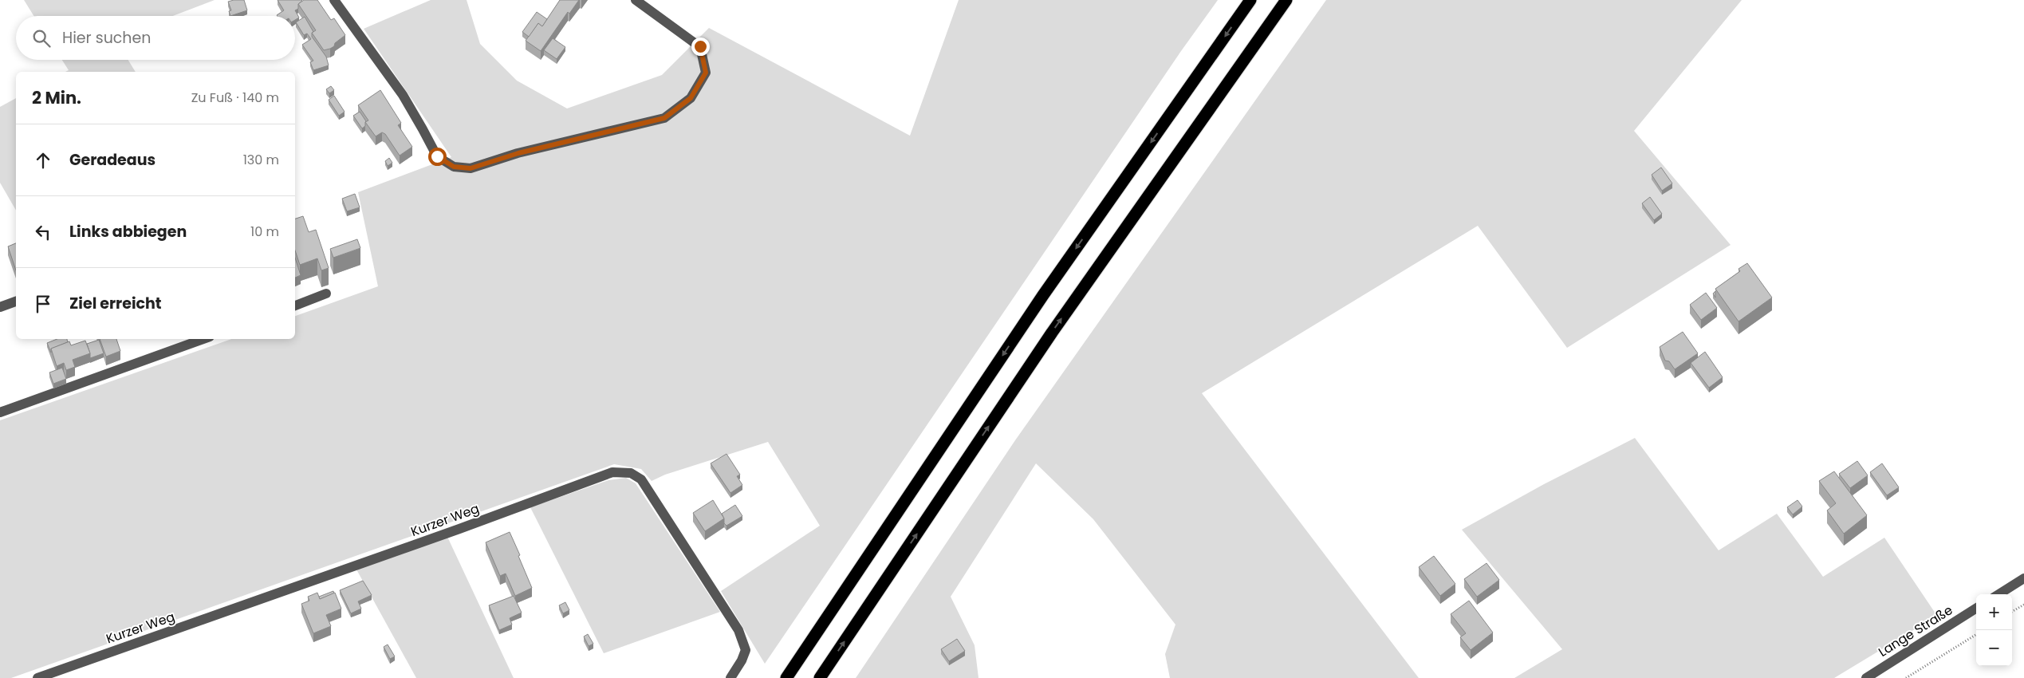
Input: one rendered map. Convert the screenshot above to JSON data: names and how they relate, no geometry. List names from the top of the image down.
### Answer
{
  "streets": {
    "street": ["Kurzer Weg", "Lange Straße"]
  },
  "page": {
    "search": "Hier suchen",
    "heading": ["2 Min.", "Zu Fuß · 140 m"],
    "list": [
      ["Geradeaus", "130 m"],
      ["Links abbiegen", "10 m"],
      "Ziel erreicht"
    ],
    "map_buttons": ["+", "−"]
  }
}
